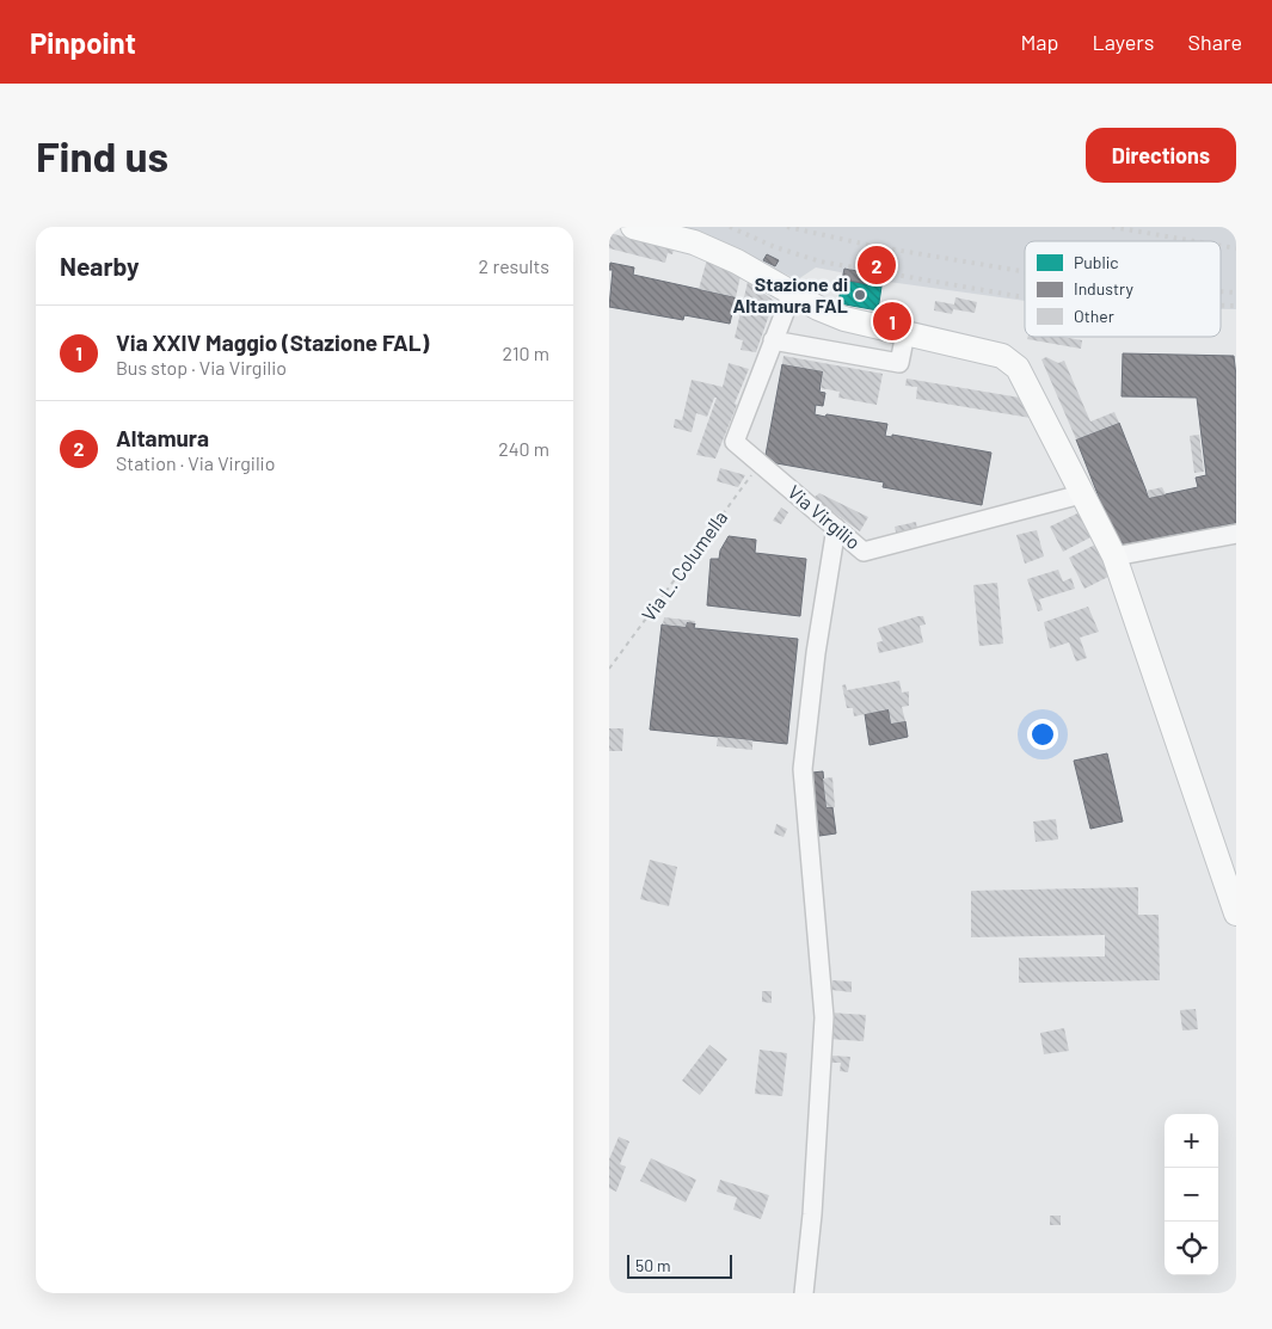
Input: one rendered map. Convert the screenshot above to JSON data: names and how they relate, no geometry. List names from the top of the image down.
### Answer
{
  "streets": {
    "street": ["Via Virgilio"],
    "path": ["Via L. Columella"]
  },
  "crossings": [
    ["Via Virgilio", "Via L. Columella"]
  ],
  "places": ["Stazione di Altamura FAL"],
  "legend": ["Public", "Industry", "Other"],
  "scale_bar": "50 m",
  "page": {
    "header": "Pinpoint",
    "nav": ["Map", "Layers", "Share"],
    "buttons": "Directions",
    "title": "Find us",
    "heading": ["Nearby", "2 results"],
    "pins": ["2", "1"],
    "list": [
      {
        "mark": "1",
        "name": "Via XXIV Maggio (Stazione FAL)",
        "note": "Bus stop · Via Virgilio",
        "value": "210 m"
      },
      {
        "mark": "2",
        "name": "Altamura",
        "note": "Station · Via Virgilio",
        "value": "240 m"
      }
    ],
    "map_buttons": ["+", "−"],
    "scale": "50 m"
  }
}
